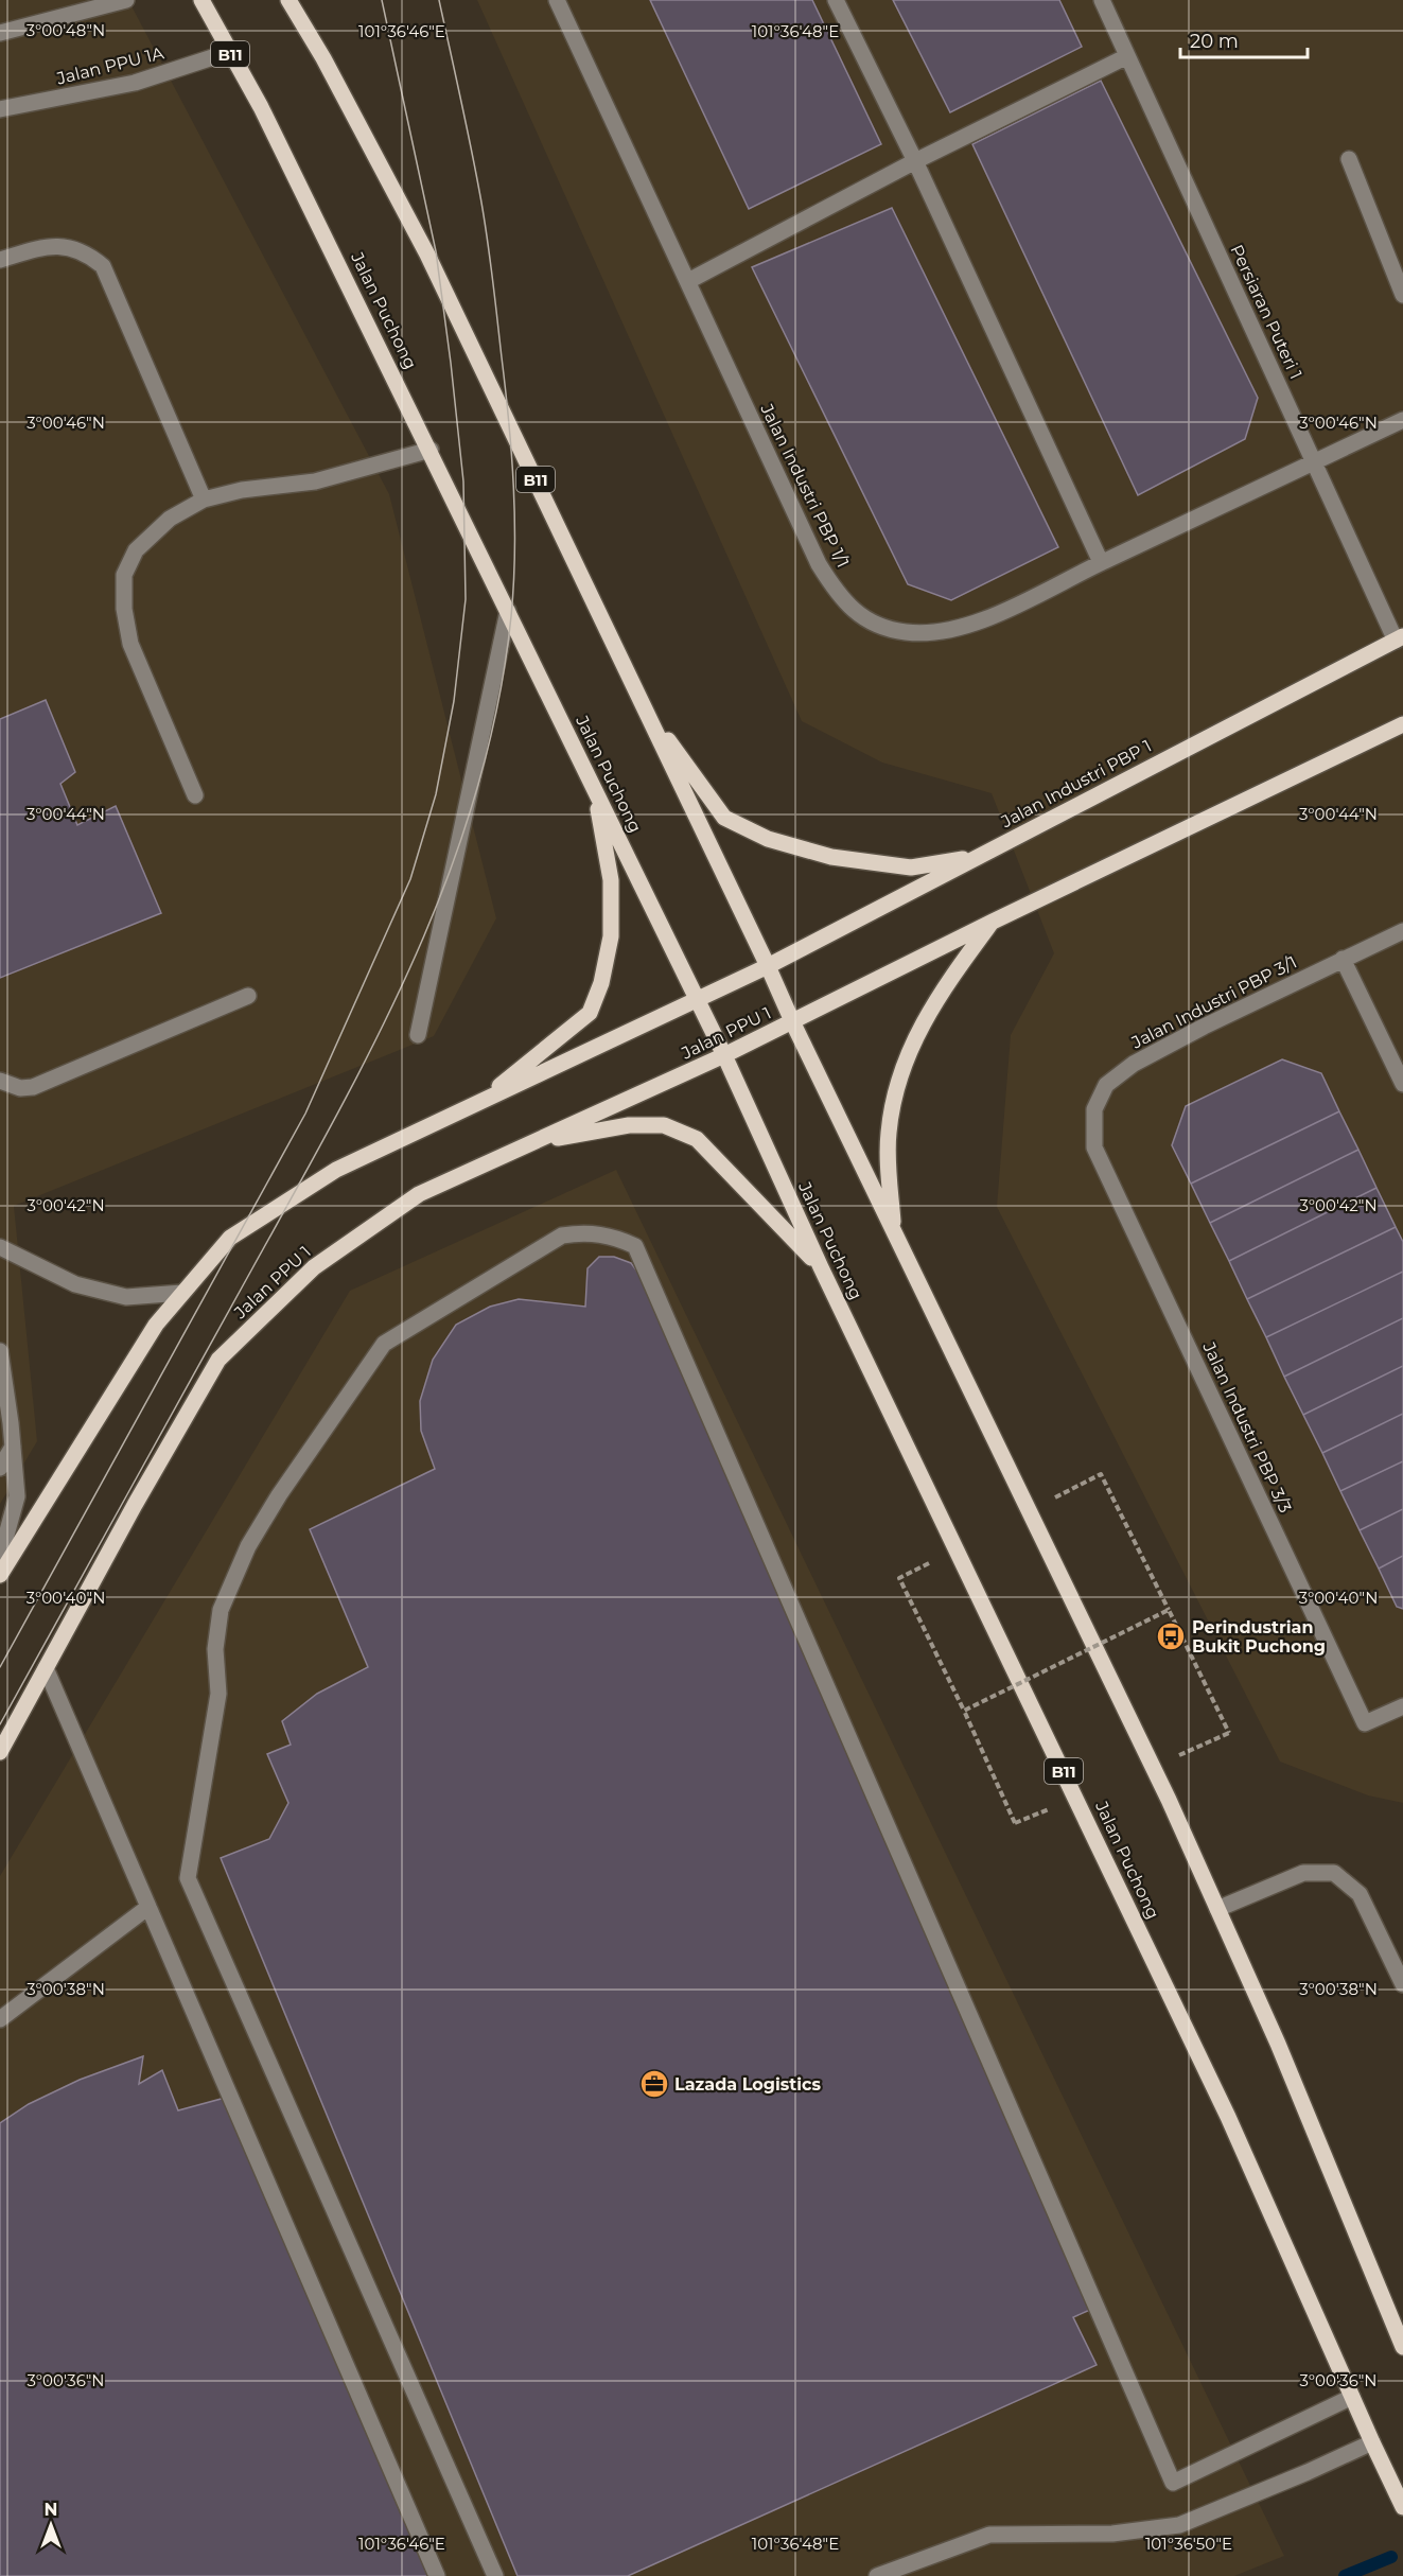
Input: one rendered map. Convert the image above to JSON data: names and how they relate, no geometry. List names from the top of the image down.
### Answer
{
  "streets": {
    "main road": [
      "B11",
      "Jalan Puchong",
      "Jalan Industri PBP 1",
      "Jalan PPU 1"
    ],
    "street": [
      "Jalan PPU 1A",
      "Persiaran Puteri 1",
      "Jalan Industri PBP 1/1",
      "Jalan Industri PBP 3/1",
      "Jalan Industri PBP 3/3"
    ]
  },
  "crossings": [
    ["B11", "Jalan Industri PBP 1"],
    ["B11", "Jalan PPU 1"],
    ["Jalan PPU 1A", "Jalan Puchong"],
    ["Jalan Puchong", "Jalan Industri PBP 1"],
    ["Jalan Puchong", "Jalan PPU 1"],
    ["Persiaran Puteri 1", "Jalan Industri PBP 1/1"],
    ["Persiaran Puteri 1", "Jalan Industri PBP 1"],
    ["Jalan Industri PBP 3/1", "Jalan Industri PBP 3/3"]
  ],
  "places": {
    "bus stop": ["Perindustrian Bukit Puchong"],
    "office": ["Lazada Logistics"]
  },
  "scale_bar": "20 m",
  "north": "top",
  "coordinates": [
    "3°00'48\"N",
    "101°36'46\"E",
    "101°36'48\"E",
    "3°00'46\"N",
    "3°00'44\"N",
    "3°00'42\"N",
    "3°00'40\"N",
    "3°00'38\"N",
    "3°00'36\"N",
    "101°36'50\"E"
  ]
}
